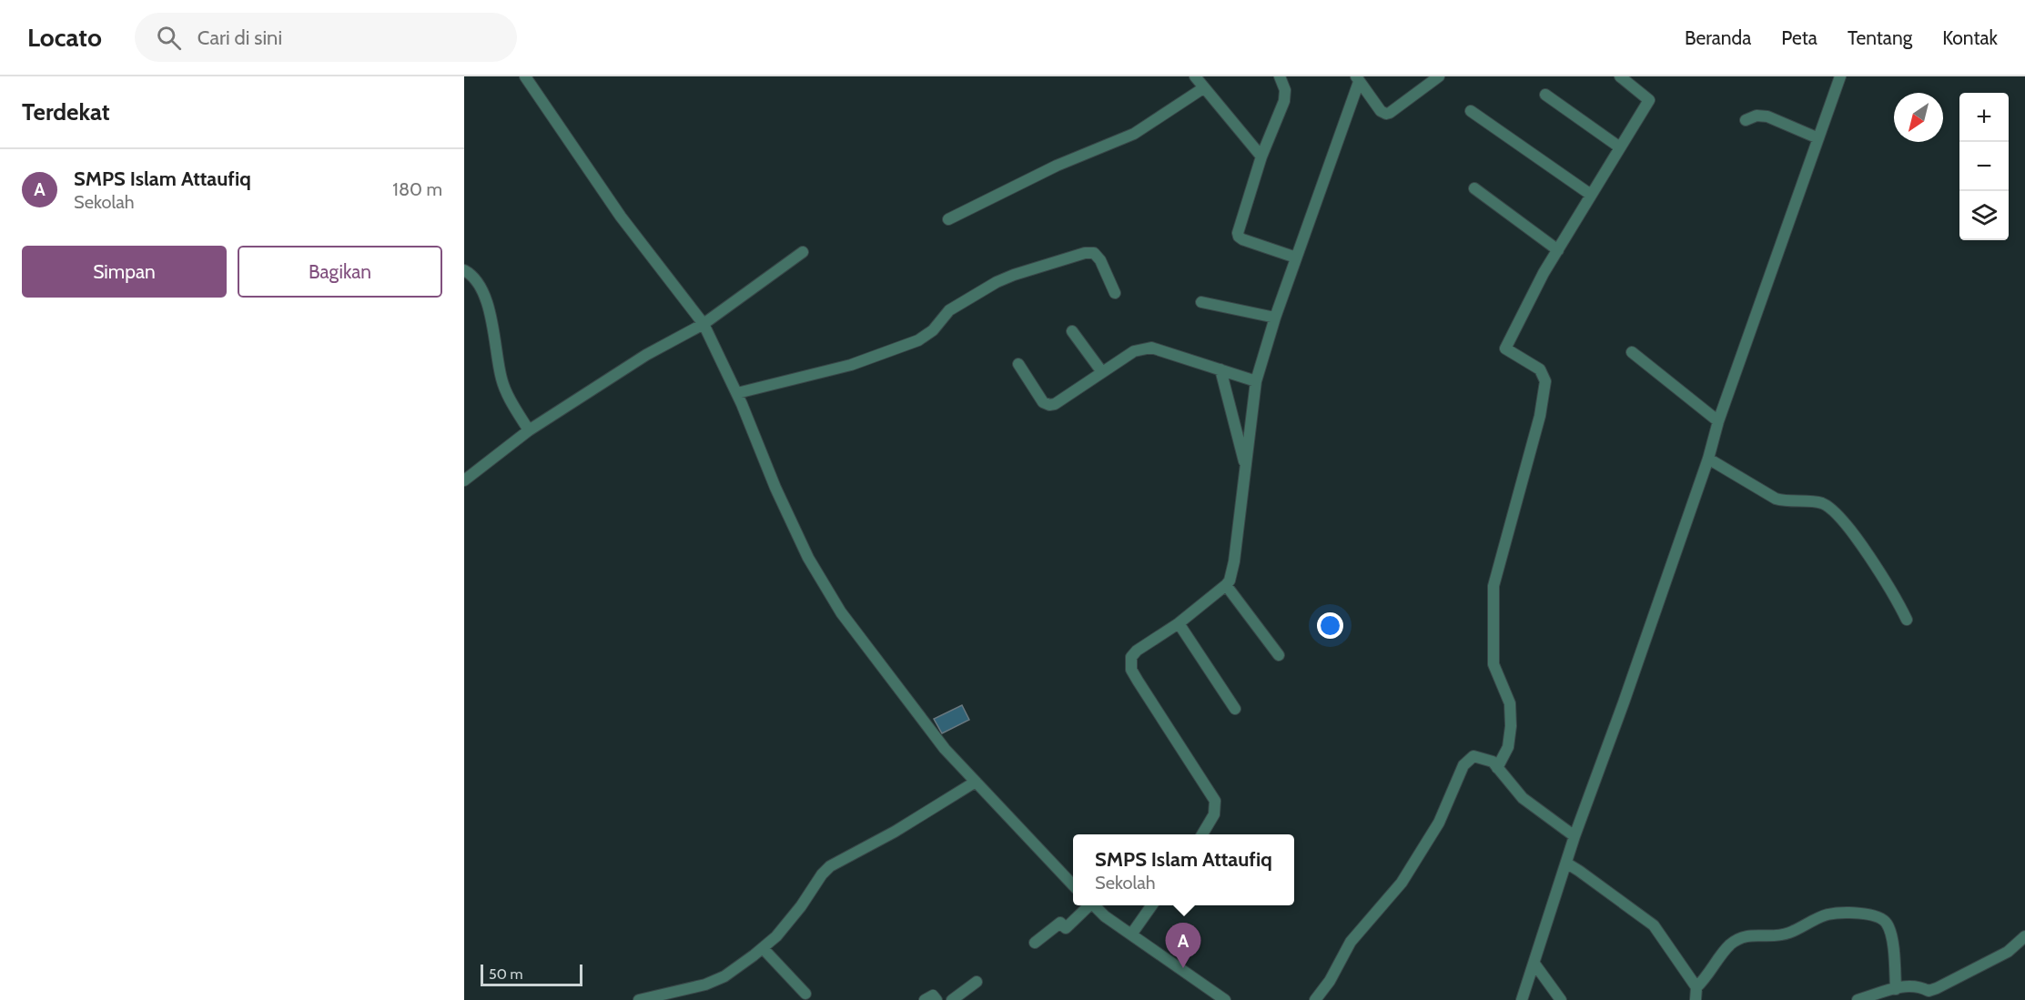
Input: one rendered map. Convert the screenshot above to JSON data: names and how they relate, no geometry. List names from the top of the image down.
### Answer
{
  "scale_bar": "50 m",
  "north": "bottom left",
  "page": {
    "header": "Locato",
    "search": "Cari di sini",
    "nav": [
      "Beranda",
      "Peta",
      "Tentang",
      "Kontak"
    ],
    "heading": "Terdekat",
    "map_buttons": ["+", "−"],
    "list": [
      {
        "mark": "A",
        "name": "SMPS Islam Attaufiq",
        "note": "Sekolah",
        "value": "180 m"
      }
    ],
    "buttons": ["Simpan", "Bagikan"],
    "popup": ["SMPS Islam Attaufiq", "Sekolah"],
    "pins": "A",
    "scale": "50 m"
  }
}
